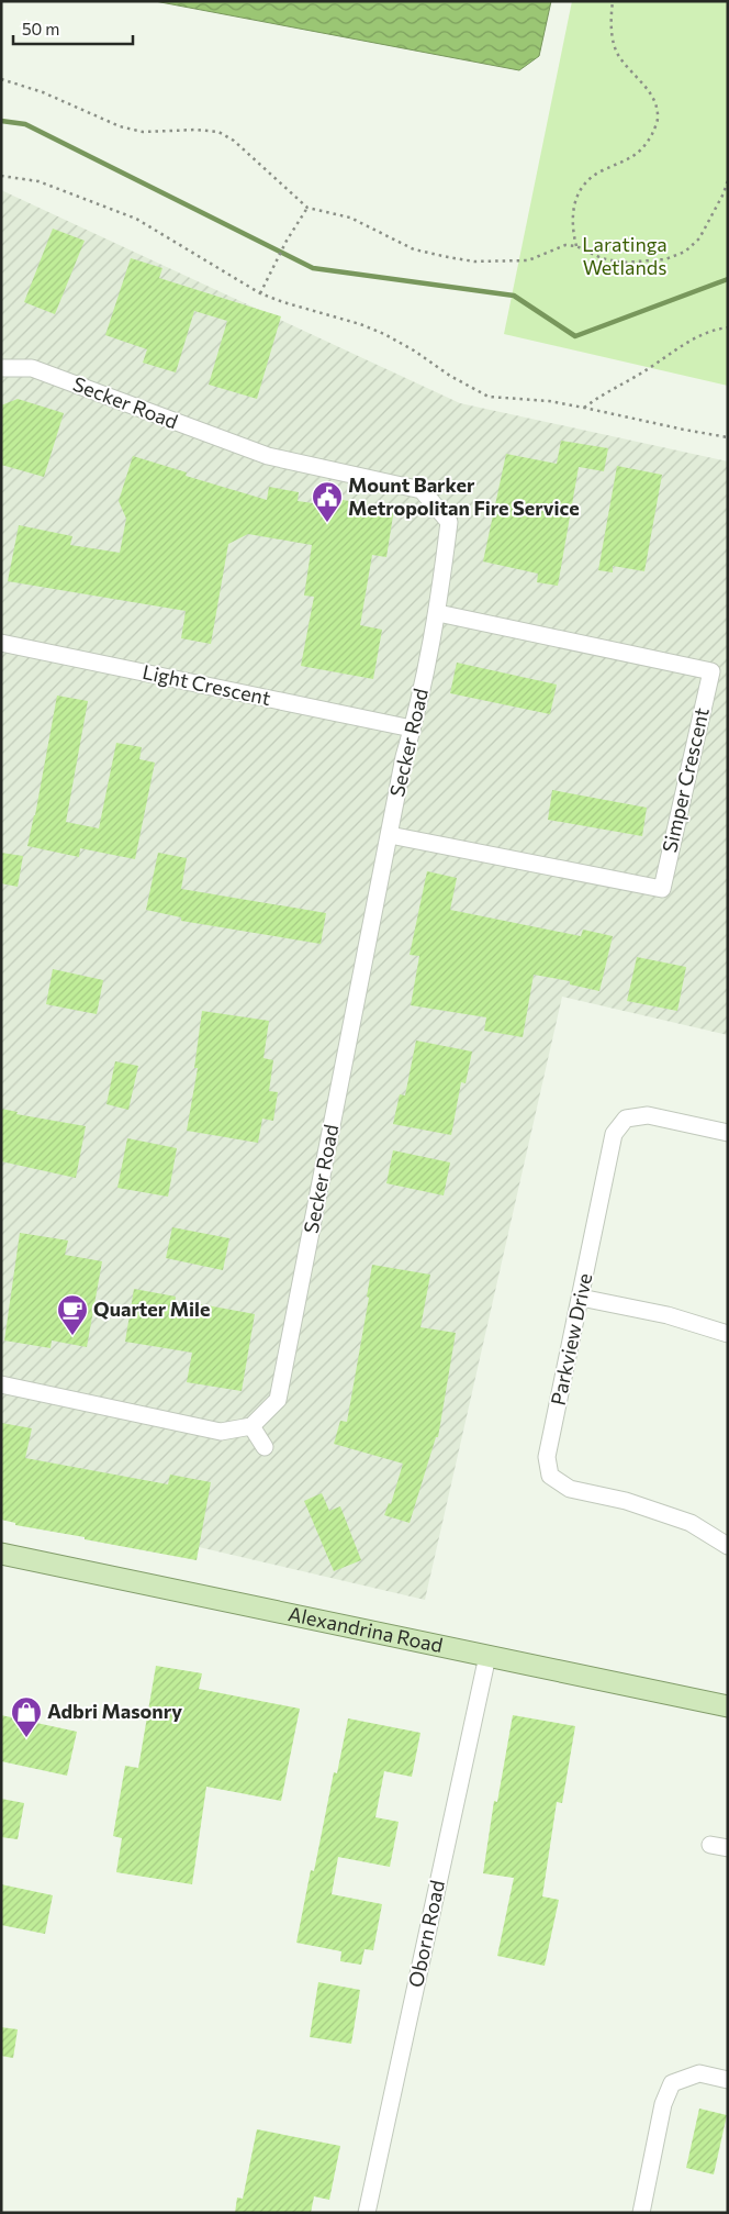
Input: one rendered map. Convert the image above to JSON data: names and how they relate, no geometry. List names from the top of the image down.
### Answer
{
  "streets": {
    "main road": ["Alexandrina Road"],
    "street": [
      "Secker Road",
      "Light Crescent",
      "Simper Crescent",
      "Parkview Drive",
      "Oborn Road"
    ]
  },
  "crossings": [
    ["Secker Road", "Light Crescent"],
    ["Secker Road", "Simper Crescent"],
    ["Alexandrina Road", "Oborn Road"]
  ],
  "parks": ["Laratinga Wetlands"],
  "places": {
    "public building": ["Mount Barker Metropolitan Fire Service"],
    "cafe": ["Quarter Mile"],
    "shop": ["Adbri Masonry"]
  },
  "scale_bar": "50 m"
}
